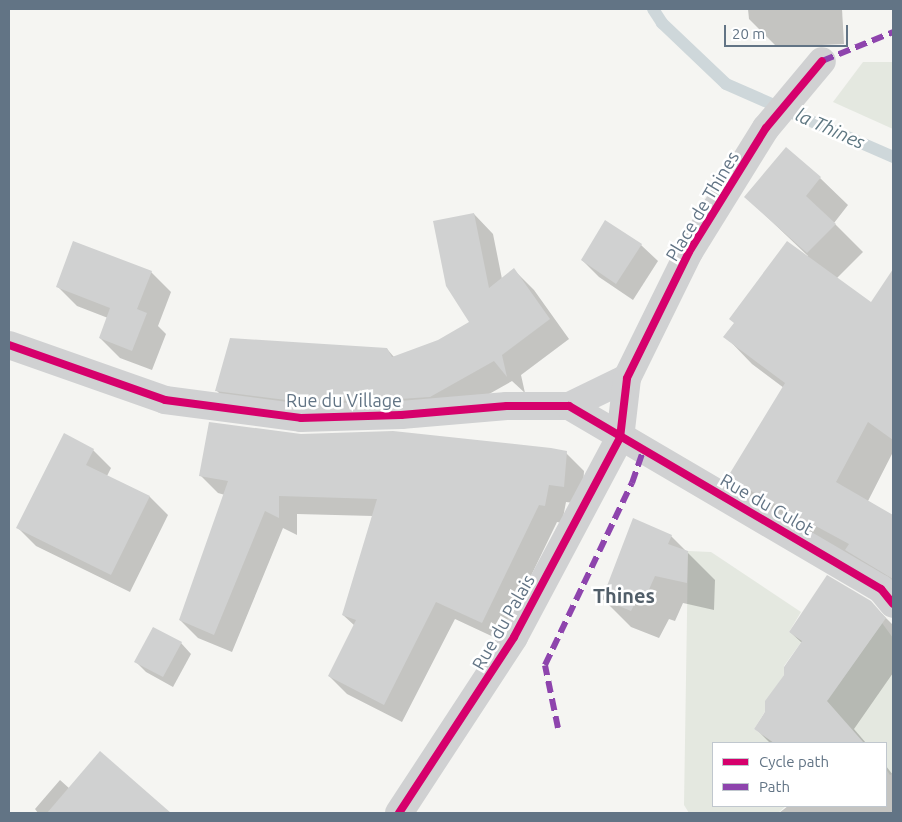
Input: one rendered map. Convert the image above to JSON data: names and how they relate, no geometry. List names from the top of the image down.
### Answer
{
  "streets": {
    "street": [
      "Place de Thines",
      "Rue du Village",
      "Rue du Culot",
      "Rue du Palais"
    ]
  },
  "crossings": [
    ["Place de Thines", "Rue du Village"],
    ["Place de Thines", "Rue du Culot"],
    ["Place de Thines", "Rue du Palais"],
    ["Rue du Culot", "Rue du Palais"]
  ],
  "districts": ["Thines"],
  "water": ["la Thines"],
  "legend": ["Cycle path", "Path"],
  "scale_bar": "20 m"
}
